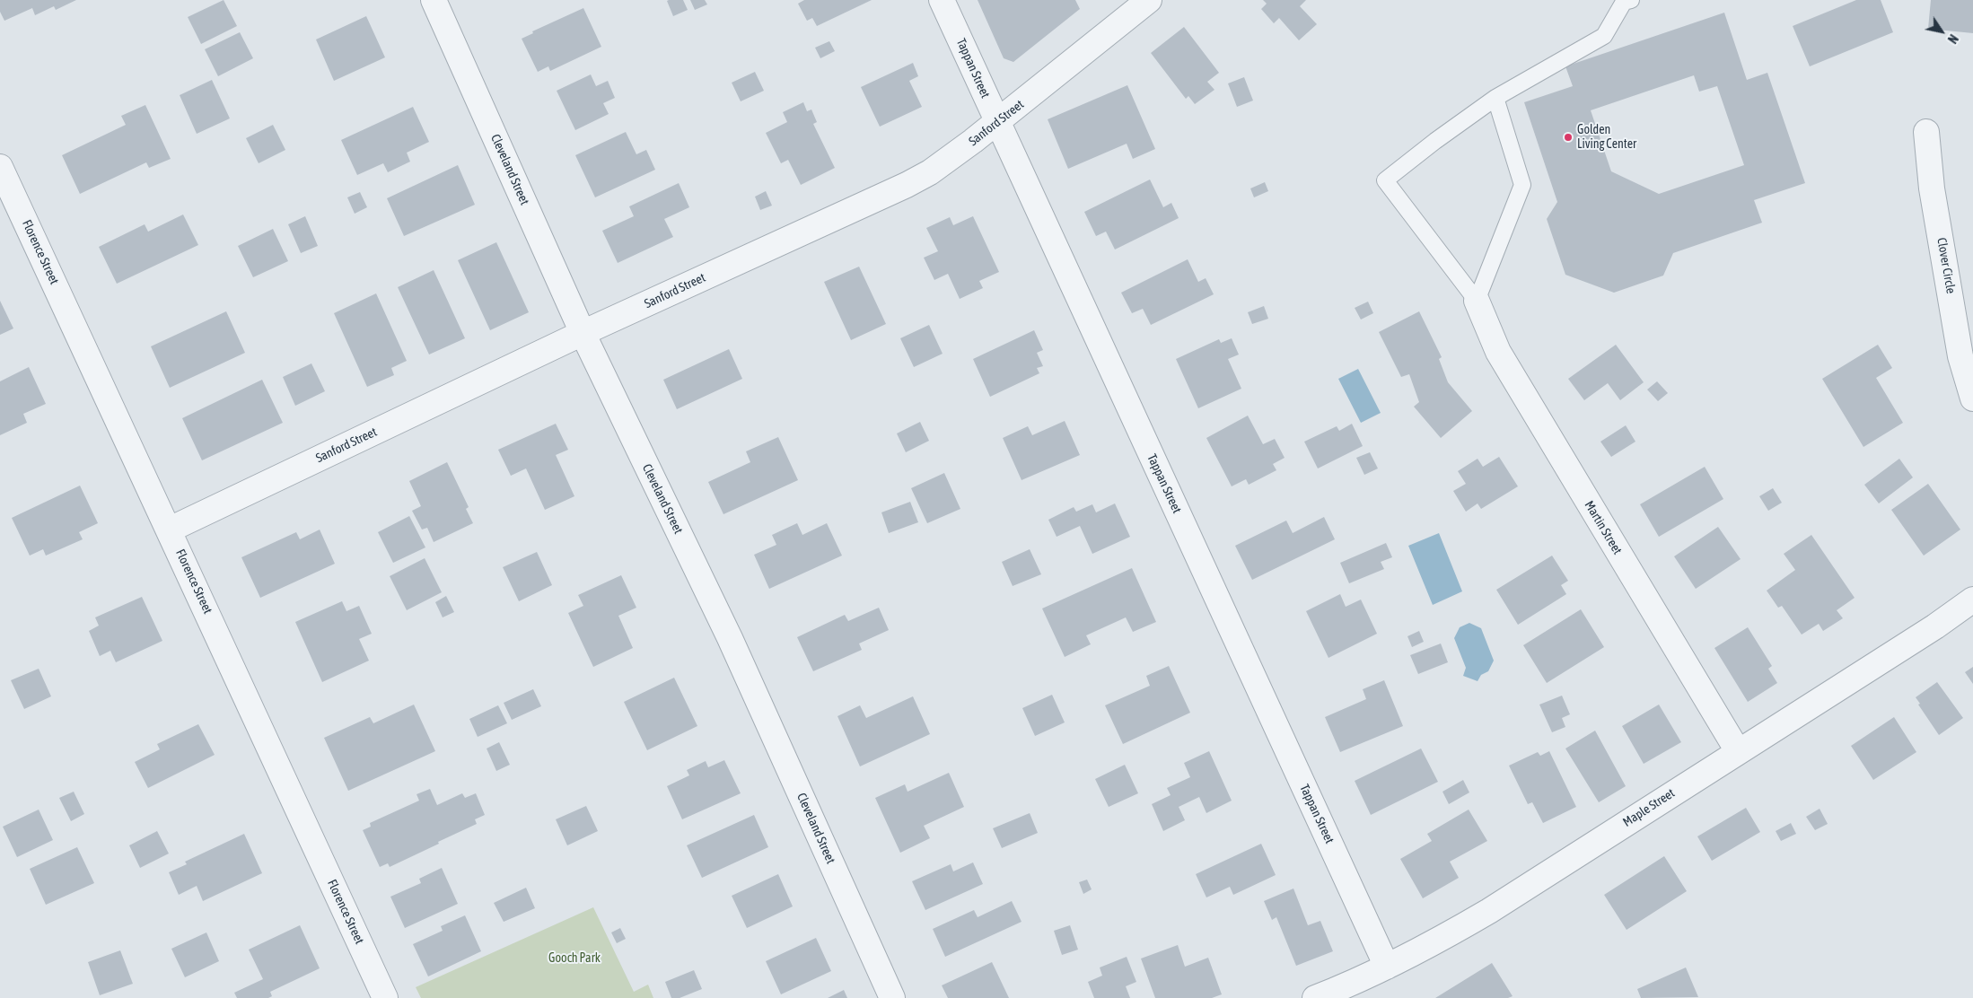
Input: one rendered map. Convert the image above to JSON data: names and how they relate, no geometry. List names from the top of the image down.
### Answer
{
  "streets": {
    "street": [
      "Tappan Street",
      "Sanford Street",
      "Cleveland Street",
      "Florence Street",
      "Clover Circle",
      "Martin Street",
      "Maple Street"
    ]
  },
  "crossings": [
    ["Tappan Street", "Sanford Street"],
    ["Tappan Street", "Maple Street"],
    ["Sanford Street", "Cleveland Street"],
    ["Sanford Street", "Florence Street"],
    ["Martin Street", "Maple Street"]
  ],
  "parks": ["Gooch Park"],
  "places": ["Golden Living Center"],
  "north": "bottom right"
}
